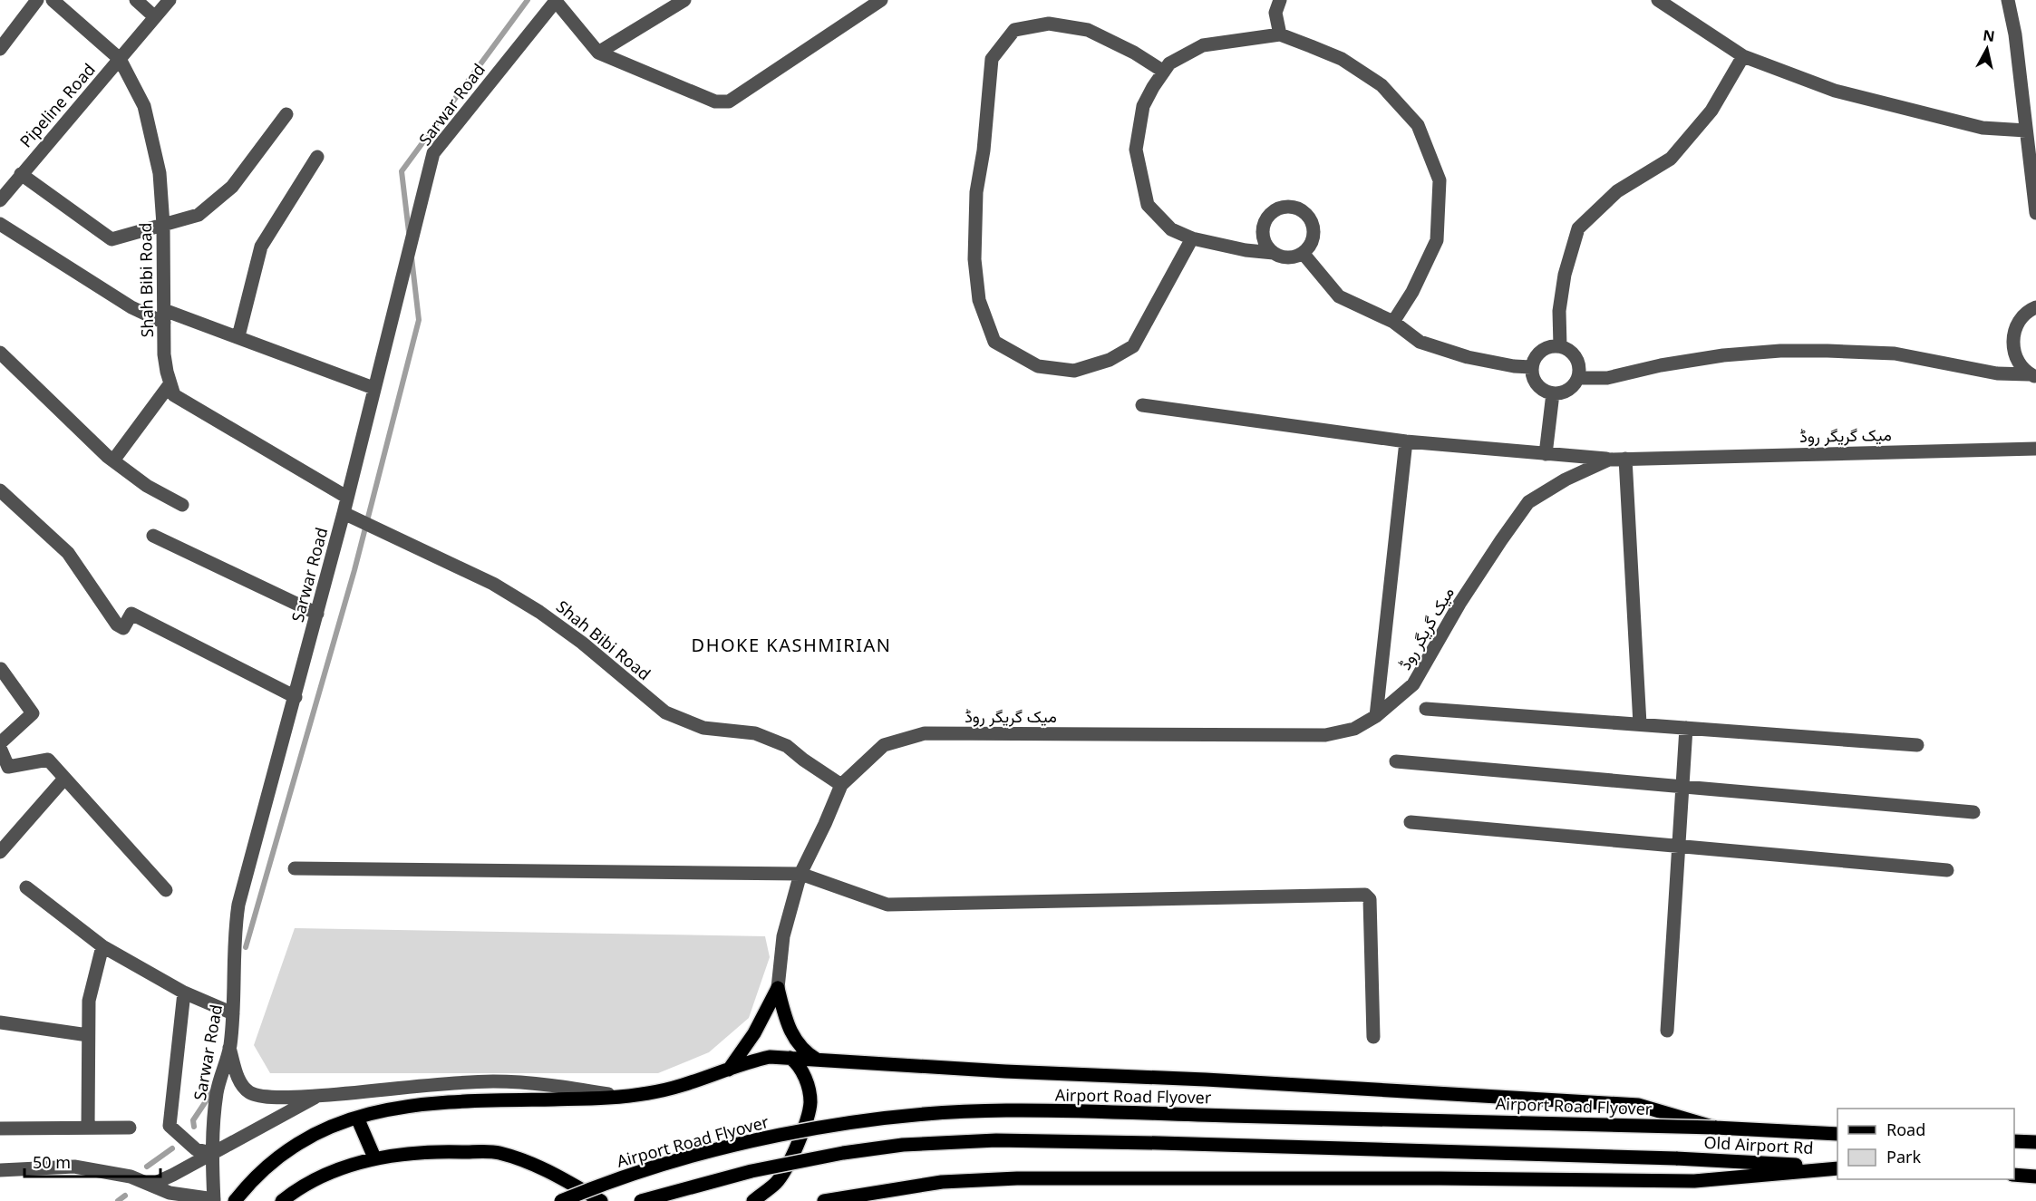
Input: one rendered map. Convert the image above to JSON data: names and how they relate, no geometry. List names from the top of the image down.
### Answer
{
  "streets": {
    "main road": ["میک گریگر روڈ", "Airport Road Flyover", "Old Airport Rd"],
    "street": ["Sarwar Road", "Pipeline Road", "Shah Bibi Road"]
  },
  "crossings": [
    ["Sarwar Road", "Shah Bibi Road"],
    ["Pipeline Road", "Shah Bibi Road"],
    ["Shah Bibi Road", "میک گریگر روڈ"],
    ["Airport Road Flyover", "Old Airport Rd"]
  ],
  "districts": ["DHOKE KASHMIRIAN"],
  "legend": ["Road", "Park"],
  "scale_bar": "50 m",
  "north": "top"
}
